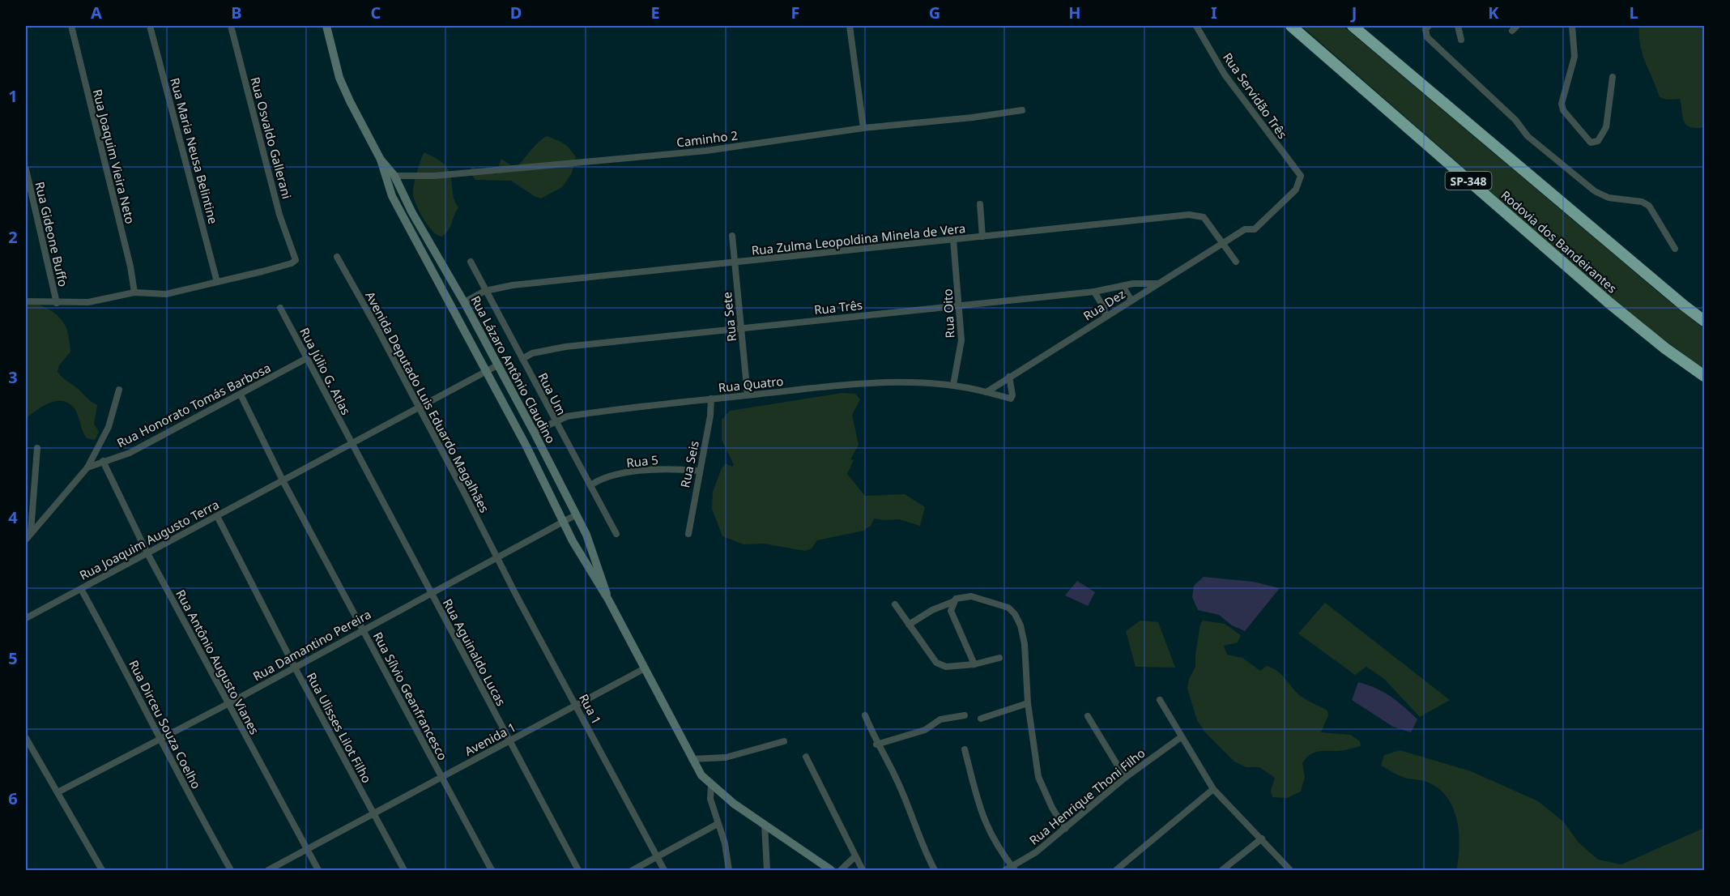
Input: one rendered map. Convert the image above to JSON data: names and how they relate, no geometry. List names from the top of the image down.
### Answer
{
  "streets": {
    "highway": ["SP-348", "Rodovia dos Bandeirantes"],
    "main road": ["Rua Lázaro Antônio Claudino"],
    "street": [
      "Rua Servidão Três",
      "Rua Osvaldo Gallerani",
      "Caminho 2",
      "Rua Maria Neusa Belintine",
      "Rua Joaquim Vieira Neto",
      "Rua Gideone Buffo",
      "Rua Zulma Leopoldina Minela de Vera",
      "Rua Dez",
      "Rua Três",
      "Rua Oito",
      "Rua Sete",
      "Rua Júlio G. Atlas",
      "Rua Quatro",
      "Rua Um",
      "Avenida Deputado Luis Eduardo Magalhães",
      "Rua Honorato Tomás Barbosa",
      "Rua 5",
      "Rua Seis",
      "Rua Joaquim Augusto Terra",
      "Rua Damantino Pereira",
      "Rua Aguinaldo Lucas",
      "Rua Antônio Augusto Vianes",
      "Rua Sílvio Geanfrancesco",
      "Rua 1",
      "Rua Dirceu Souza Coelho",
      "Rua Ulisses Lilot Filho",
      "Avenida 1",
      "Rua Henrique Thoni Filho"
    ]
  },
  "crossings": [
    ["Rua Servidão Três", "Rua Dez"],
    ["Rua Osvaldo Gallerani", "Rua Maria Neusa Belintine"],
    ["Caminho 2", "Rua Lázaro Antônio Claudino"],
    ["Rua Zulma Leopoldina Minela de Vera", "Rua Dez"],
    ["Rua Zulma Leopoldina Minela de Vera", "Rua Oito"],
    ["Rua Zulma Leopoldina Minela de Vera", "Rua Sete"],
    ["Rua Zulma Leopoldina Minela de Vera", "Rua Lázaro Antônio Claudino"],
    ["Rua Zulma Leopoldina Minela de Vera", "Rua Um"],
    ["Rua Dez", "Rua Três"],
    ["Rua Dez", "Rua Quatro"],
    ["Rua Três", "Rua Oito"],
    ["Rua Três", "Rua Sete"],
    ["Rua Três", "Rua Um"],
    ["Rua Oito", "Rua Quatro"],
    ["Rua Sete", "Rua Quatro"],
    ["Rua Lázaro Antônio Claudino", "Rua Quatro"],
    ["Rua Lázaro Antônio Claudino", "Rua Damantino Pereira"],
    ["Rua Lázaro Antônio Claudino", "Avenida 1"],
    ["Rua Júlio G. Atlas", "Rua Honorato Tomás Barbosa"],
    ["Rua Júlio G. Atlas", "Rua Aguinaldo Lucas"],
    ["Rua Quatro", "Rua Um"],
    ["Rua Quatro", "Rua Seis"],
    ["Rua Um", "Rua 5"],
    ["Avenida Deputado Luis Eduardo Magalhães", "Rua Damantino Pereira"],
    ["Avenida Deputado Luis Eduardo Magalhães", "Rua 1"],
    ["Rua Honorato Tomás Barbosa", "Rua Antônio Augusto Vianes"],
    ["Rua Honorato Tomás Barbosa", "Rua Sílvio Geanfrancesco"],
    ["Rua 5", "Rua Seis"],
    ["Rua Joaquim Augusto Terra", "Rua Antônio Augusto Vianes"],
    ["Rua Joaquim Augusto Terra", "Rua Sílvio Geanfrancesco"],
    ["Rua Joaquim Augusto Terra", "Rua Dirceu Souza Coelho"],
    ["Rua Joaquim Augusto Terra", "Rua Ulisses Lilot Filho"],
    ["Rua Damantino Pereira", "Rua Aguinaldo Lucas"],
    ["Rua Damantino Pereira", "Rua Antônio Augusto Vianes"],
    ["Rua Damantino Pereira", "Rua Sílvio Geanfrancesco"],
    ["Rua Damantino Pereira", "Rua 1"],
    ["Rua Damantino Pereira", "Rua Dirceu Souza Coelho"],
    ["Rua Damantino Pereira", "Rua Ulisses Lilot Filho"],
    ["Rua Aguinaldo Lucas", "Avenida 1"],
    ["Rua Antônio Augusto Vianes", "Avenida 1"],
    ["Rua Sílvio Geanfrancesco", "Avenida 1"],
    ["Rua 1", "Avenida 1"],
    ["Rua Ulisses Lilot Filho", "Avenida 1"]
  ],
  "grid": {
    "columns": [
      "A",
      "B",
      "C",
      "D",
      "E",
      "F",
      "G",
      "H",
      "I",
      "J",
      "K",
      "L"
    ],
    "rows": [
      "1",
      "2",
      "3",
      "4",
      "5",
      "6"
    ]
  }
}
